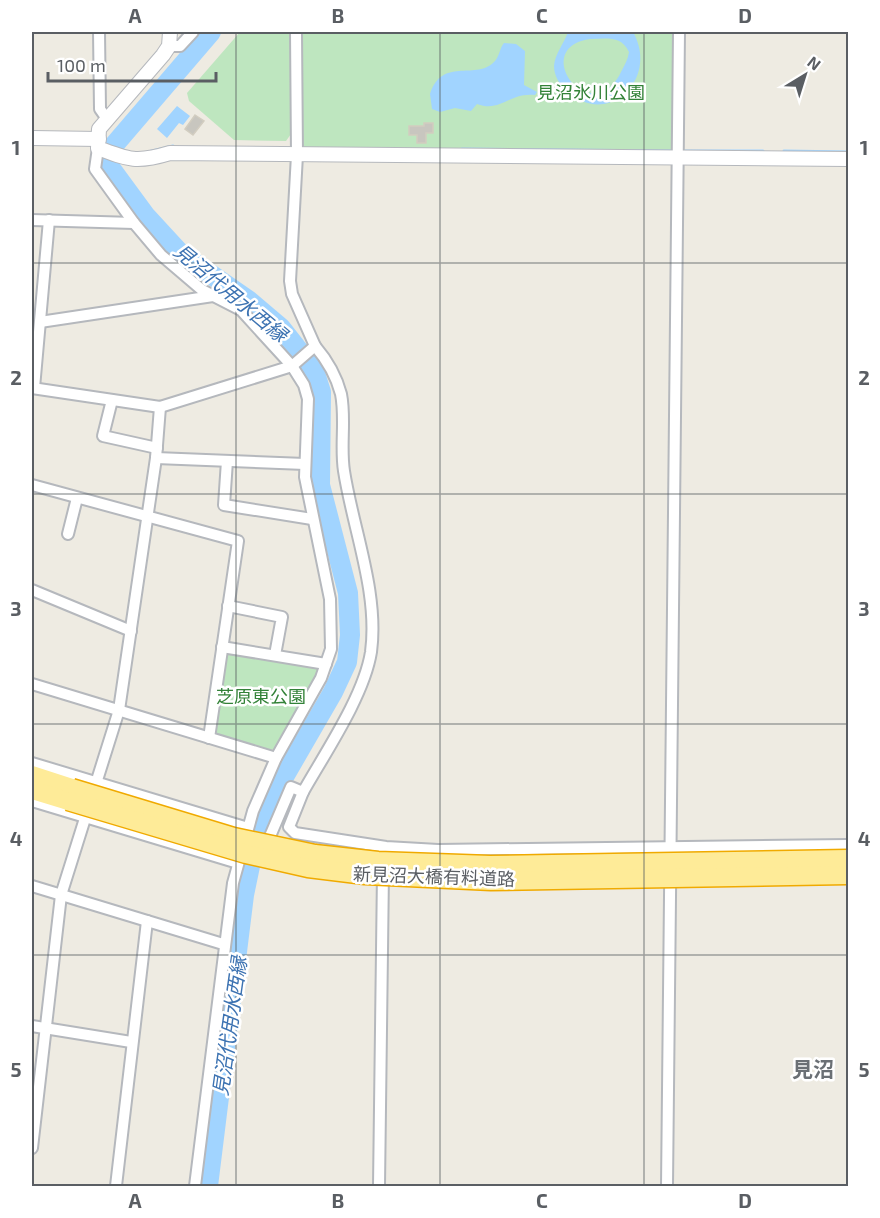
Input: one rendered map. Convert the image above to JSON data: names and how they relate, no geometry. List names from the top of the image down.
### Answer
{
  "streets": {
    "highway": ["新見沼大橋有料道路"]
  },
  "districts": ["見沼"],
  "water": ["見沼代用水西縁"],
  "parks": ["見沼氷川公園", "芝原東公園"],
  "scale_bar": "100 m",
  "north": "top right",
  "grid": {
    "columns": [
      "A",
      "B",
      "C",
      "D"
    ],
    "rows": [
      "1",
      "2",
      "3",
      "4",
      "5"
    ]
  }
}
